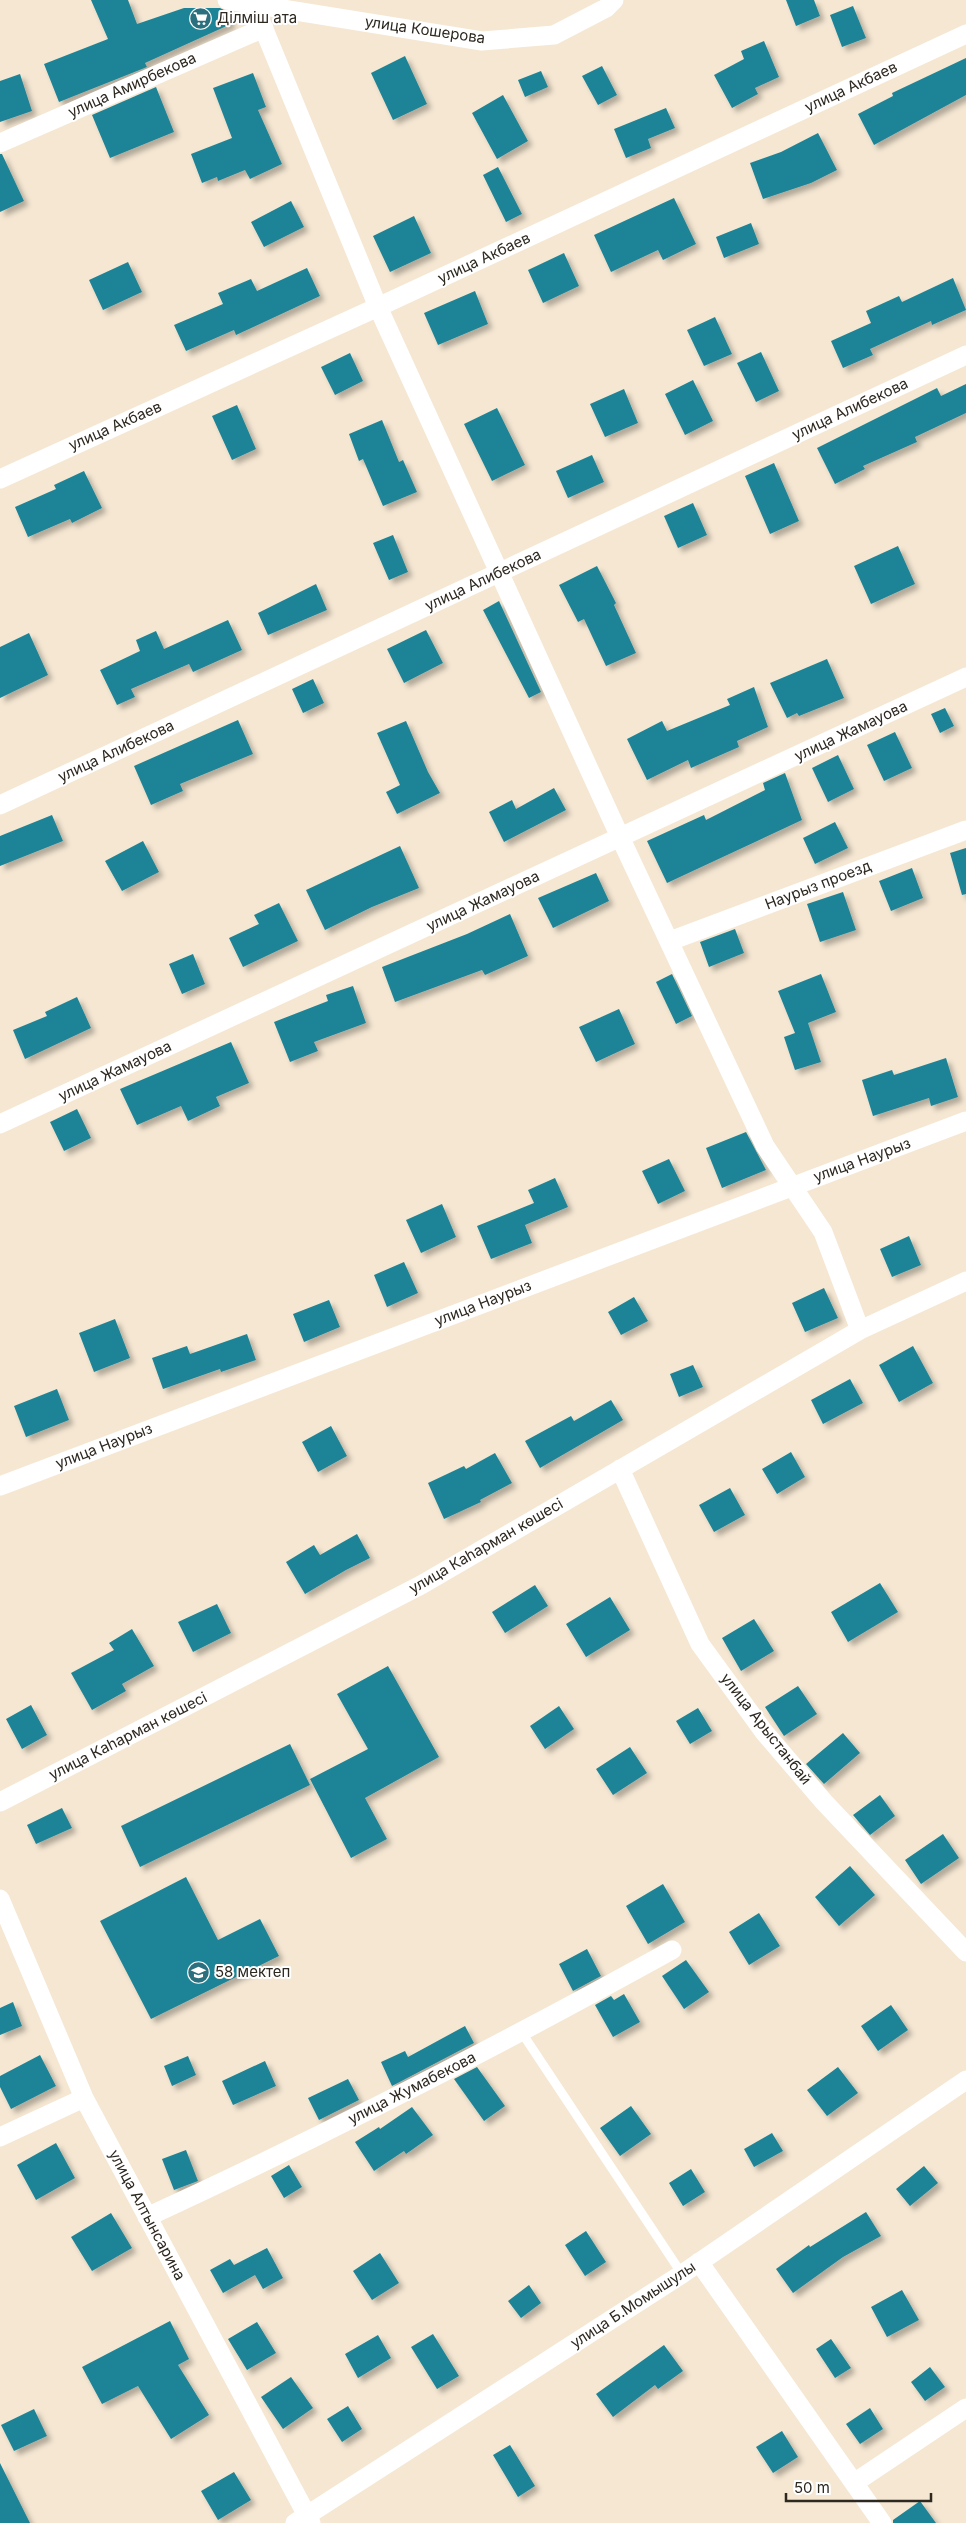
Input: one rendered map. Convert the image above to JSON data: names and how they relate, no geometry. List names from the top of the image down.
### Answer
{
  "streets": {
    "street": [
      "улица Кошерова",
      "улица Амирбекова",
      "улица Акбаев",
      "улица Алибекова",
      "улица Жамауова",
      "Наурыз проезд",
      "улица Наурыз",
      "улица Каһарман көшесі",
      "улица Арыстанбай",
      "улица Жумабекова",
      "улица Алтынсарина",
      "улица Б.Момышулы"
    ]
  },
  "crossings": [
    ["улица Каһарман көшесі", "улица Арыстанбай"],
    ["улица Жумабекова", "улица Алтынсарина"],
    ["улица Алтынсарина", "улица Б.Момышулы"]
  ],
  "places": {
    "supermarket": ["Ділміш ата"],
    "school or university": ["58 мектеп"]
  },
  "scale_bar": "50 m"
}
